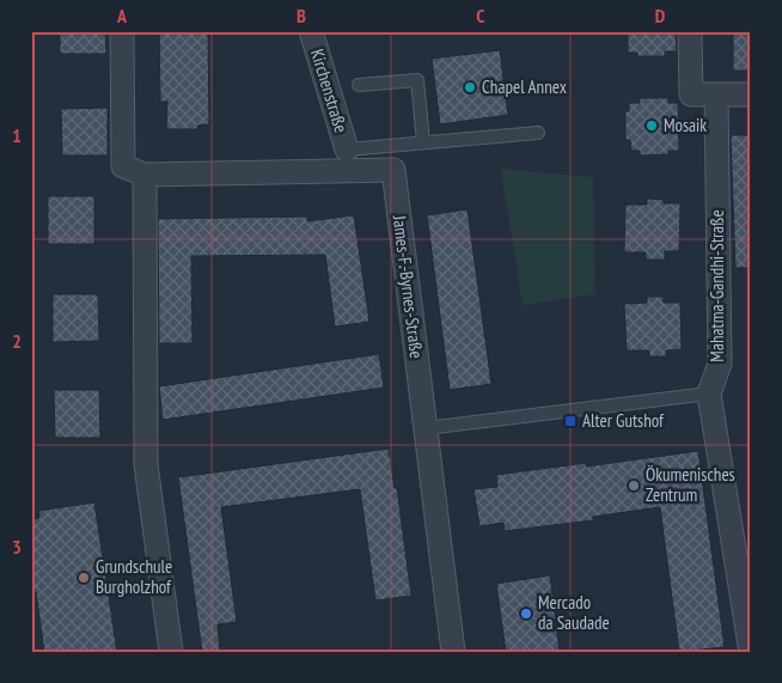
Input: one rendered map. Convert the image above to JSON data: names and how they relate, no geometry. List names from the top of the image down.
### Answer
{
  "streets": {
    "street": ["Kirchenstraße", "Mahatma-Gandhi-Straße", "James-F.-Byrnes-Straße"]
  },
  "places": {
    "other": [
      "Chapel Annex",
      "Mosaik",
      "Ökumenisches Zentrum",
      "Grundschule Burgholzhof",
      "Mercado da Saudade"
    ],
    "transit": ["Alter Gutshof"]
  },
  "grid": {
    "columns": [
      "A",
      "B",
      "C",
      "D"
    ],
    "rows": ["1", "2", "3"]
  }
}
